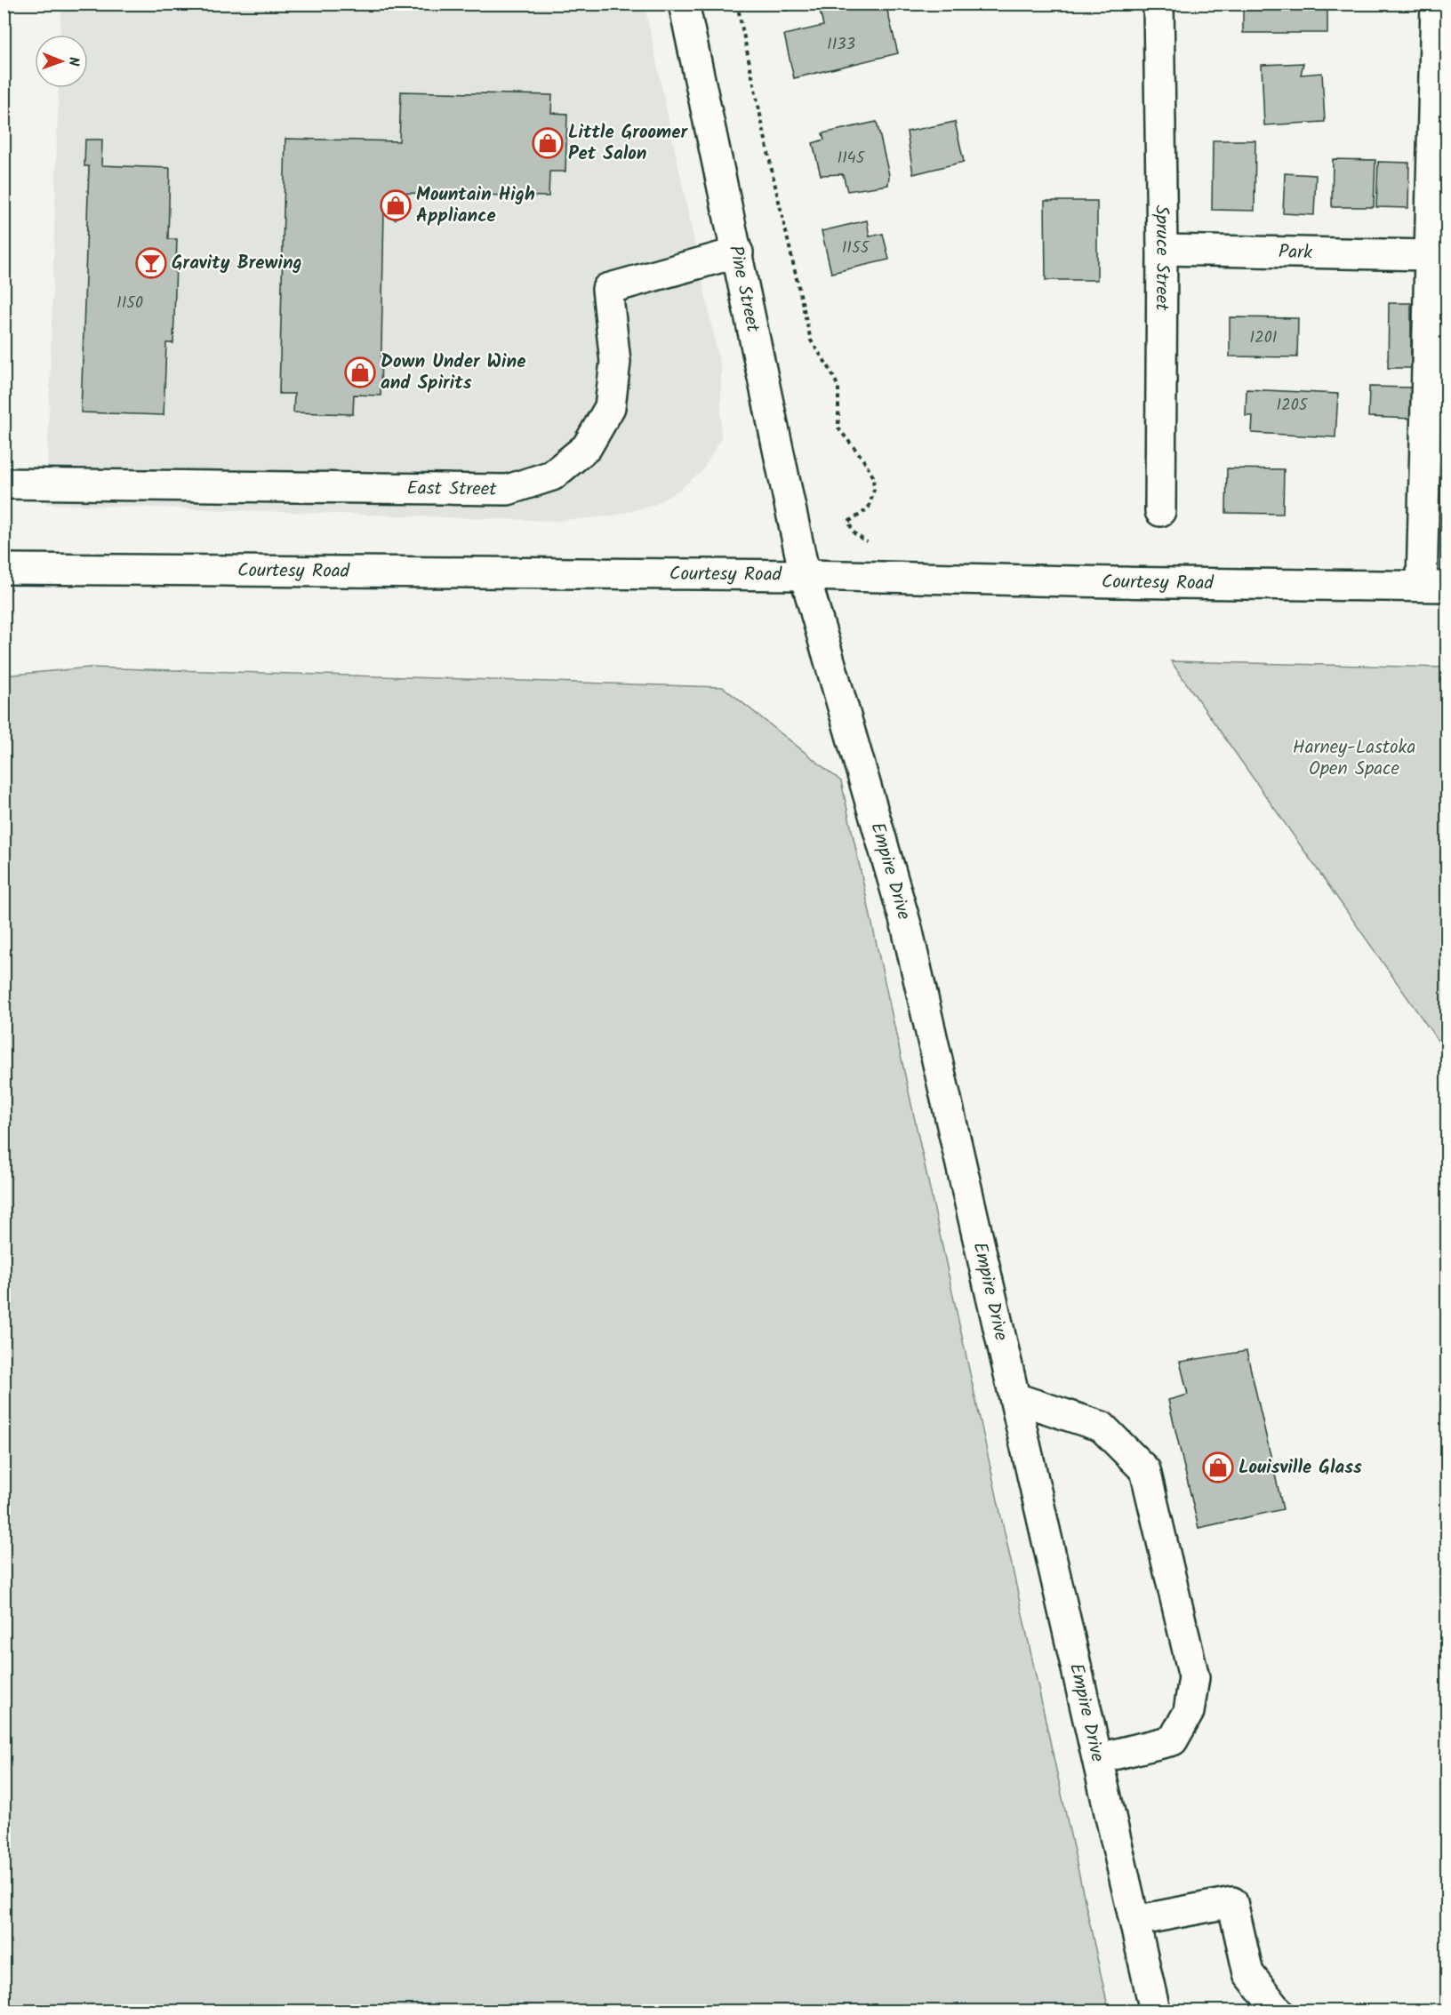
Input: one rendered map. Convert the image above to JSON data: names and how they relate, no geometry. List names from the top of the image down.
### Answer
{
  "streets": {
    "street": [
      "Park",
      "Spruce Street",
      "Pine Street",
      "East Street",
      "Courtesy Road",
      "Empire Drive"
    ]
  },
  "crossings": [
    ["Park", "Spruce Street"],
    ["Pine Street", "East Street"],
    ["Pine Street", "Courtesy Road"],
    ["Pine Street", "Empire Drive"],
    ["Courtesy Road", "Empire Drive"]
  ],
  "parks": ["Harney-Lastoka Open Space"],
  "places": {
    "shop": [
      "Little Groomer Pet Salon",
      "Mountain High Appliance",
      "Down Under Wine and Spirits",
      "Louisville Glass"
    ],
    "bar": ["Gravity Brewing"]
  },
  "house_numbers": [
    "1133",
    "1145",
    "1155",
    "1150",
    "1201",
    "1205"
  ],
  "north": "right"
}
